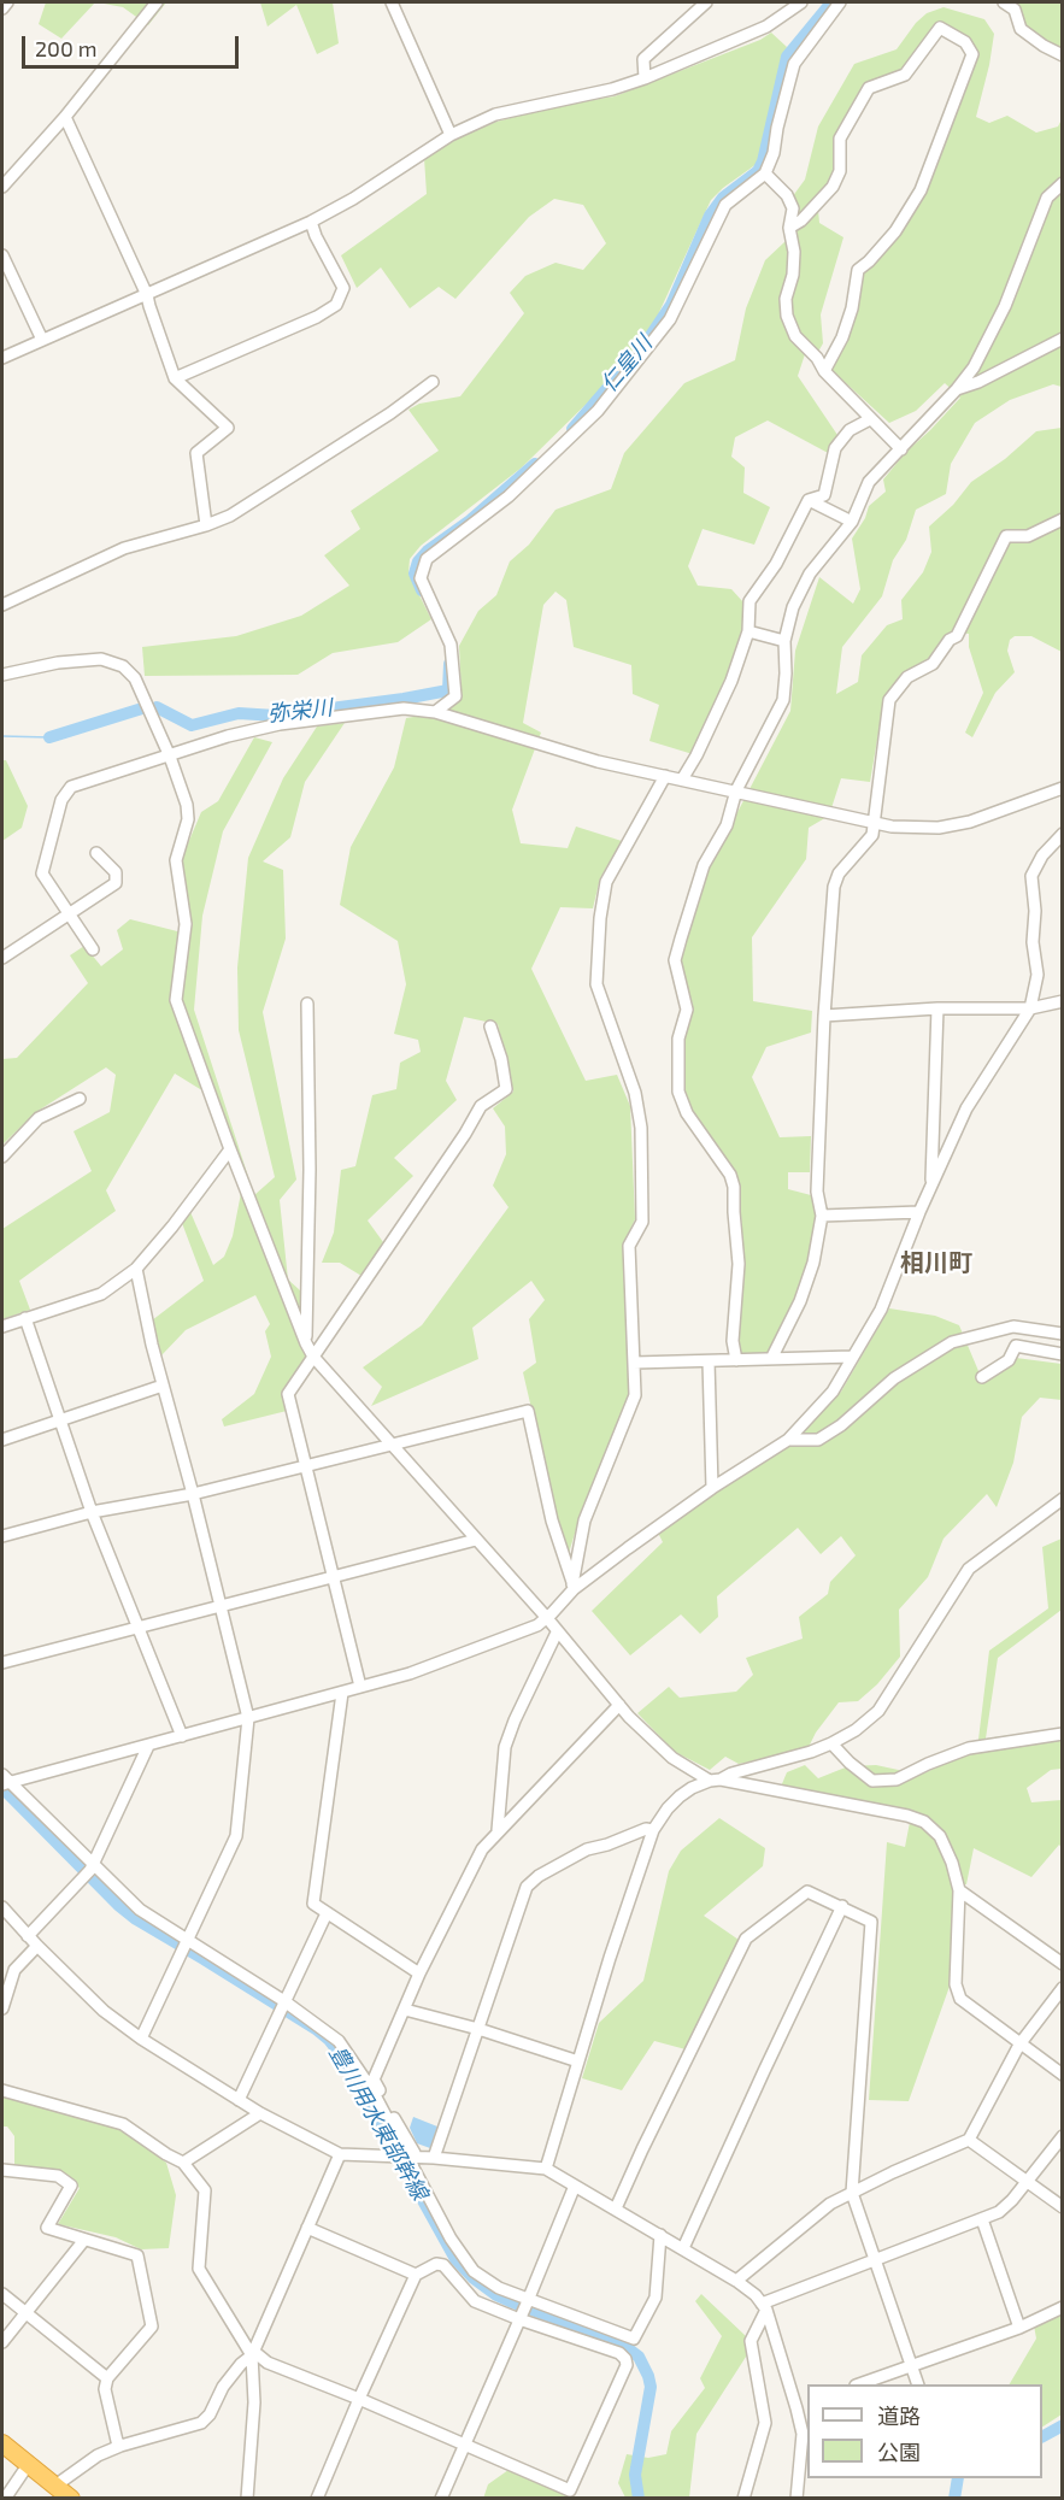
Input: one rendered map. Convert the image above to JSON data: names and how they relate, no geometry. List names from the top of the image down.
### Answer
{
  "districts": ["相川町"],
  "water": ["仁皇川", "弥栄川", "豊川用水東部幹線"],
  "legend": ["道路", "公園"],
  "scale_bar": "200 m"
}
